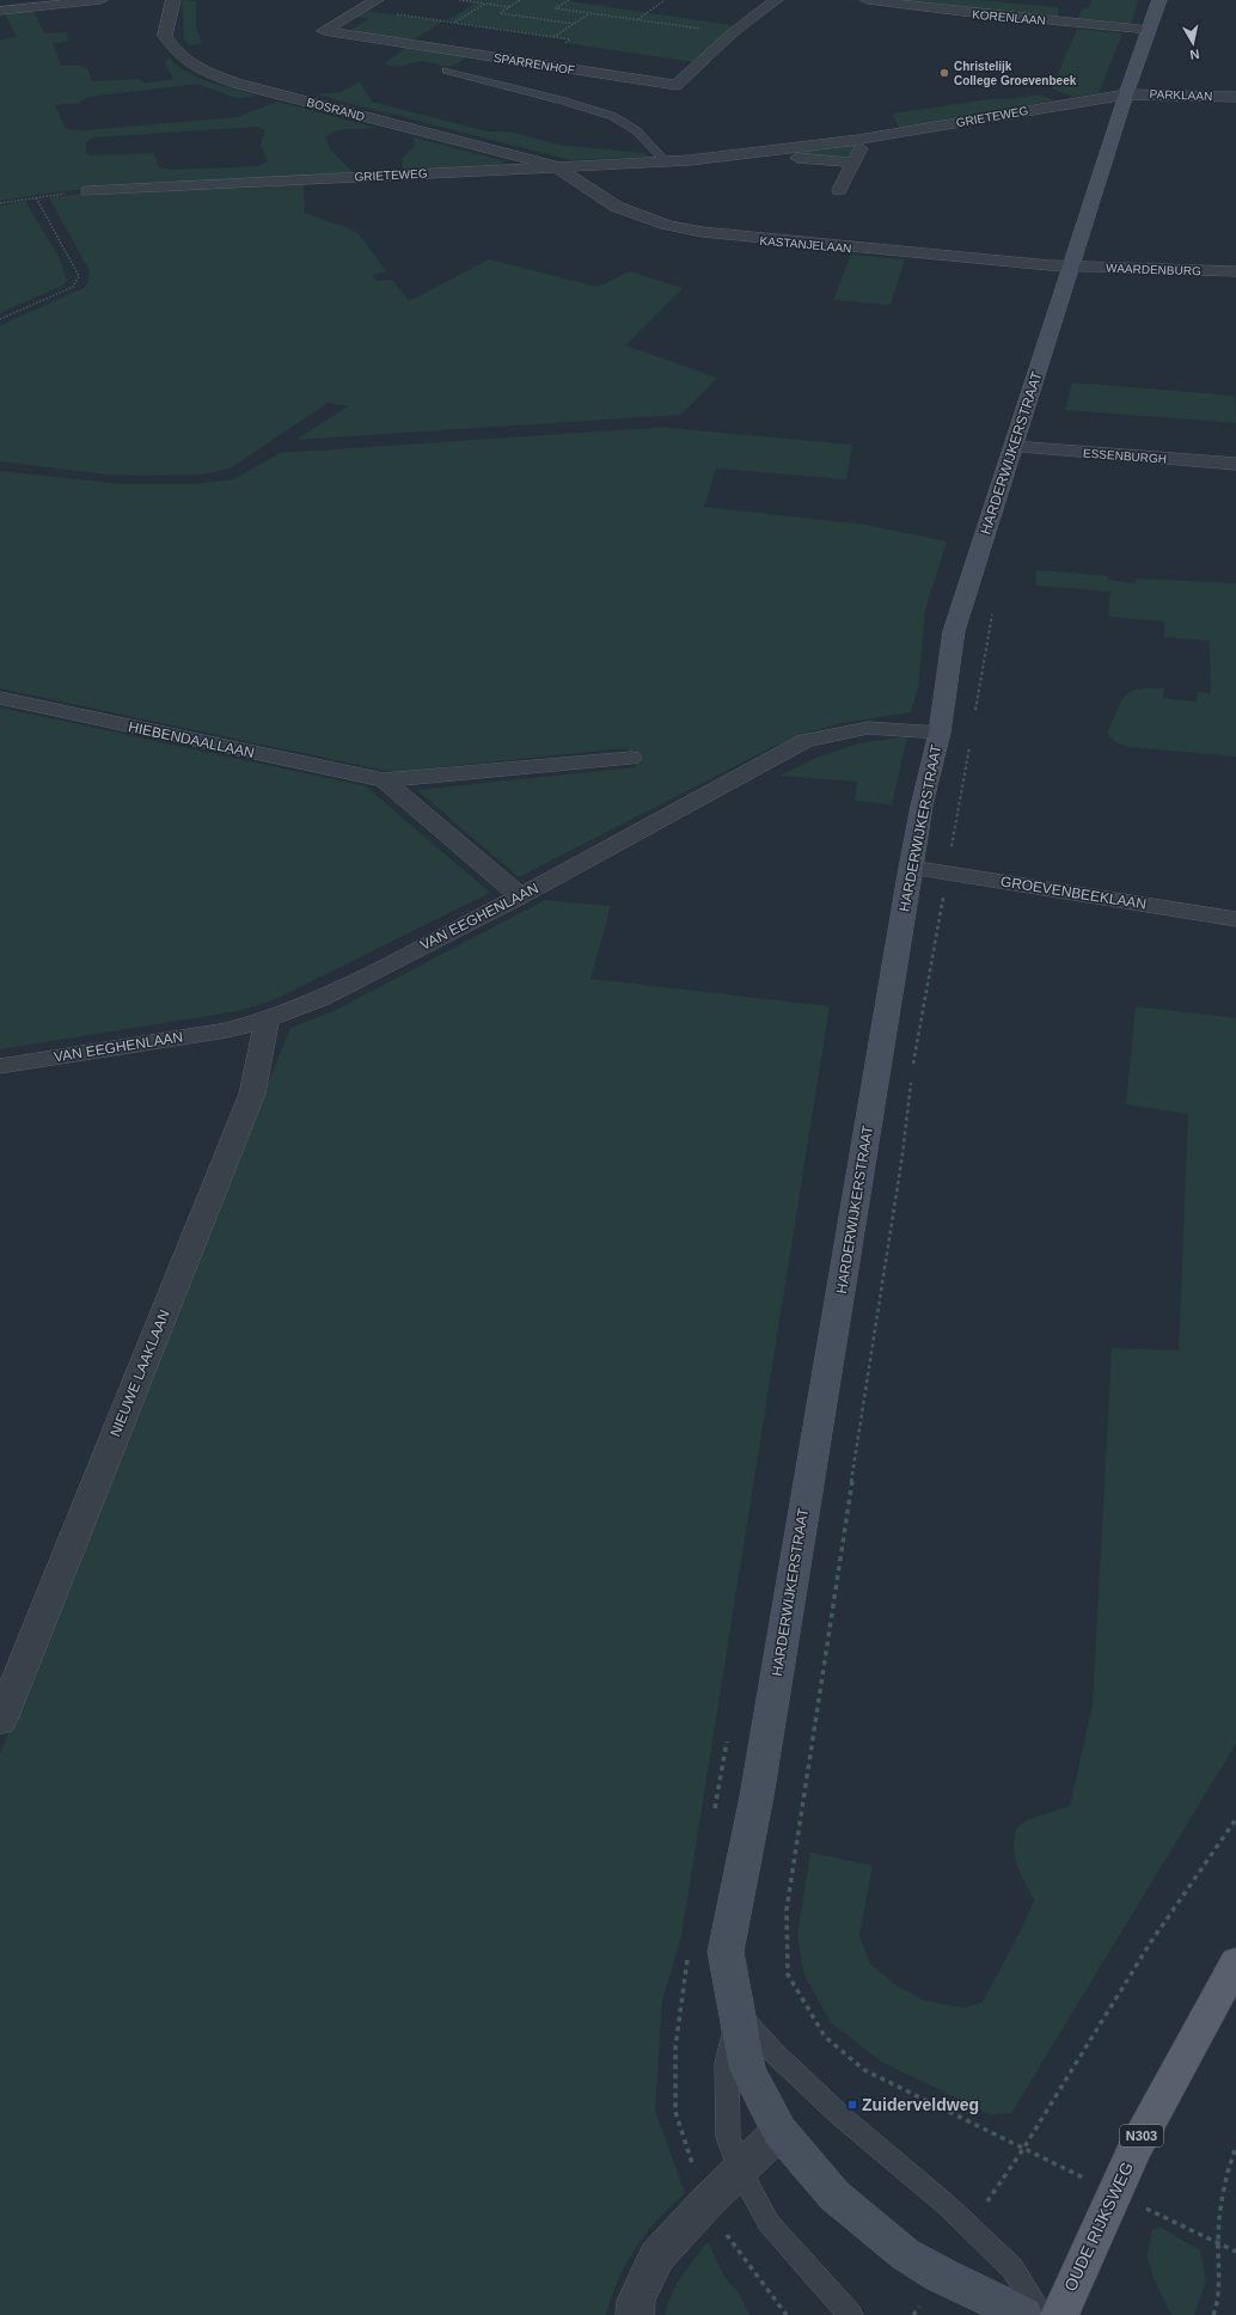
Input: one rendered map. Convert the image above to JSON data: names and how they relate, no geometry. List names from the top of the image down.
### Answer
{
  "streets": {
    "main road": ["HARDERWIJKERSTRAAT", "N303", "OUDE RIJKSWEG"],
    "street": [
      "KORENLAAN",
      "SPARRENHOF",
      "PARKLAAN",
      "BOSRAND",
      "GRIETEWEG",
      "KASTANJELAAN",
      "WAARDENBURG",
      "ESSENBURGH",
      "HIEBENDAALLAAN",
      "GROEVENBEEKLAAN",
      "VAN EEGHENLAAN",
      "NIEUWE LAAKLAAN"
    ]
  },
  "crossings": [
    ["KORENLAAN", "HARDERWIJKERSTRAAT"],
    ["PARKLAAN", "GRIETEWEG"],
    ["PARKLAAN", "HARDERWIJKERSTRAAT"],
    ["BOSRAND", "GRIETEWEG"],
    ["BOSRAND", "KASTANJELAAN"],
    ["GRIETEWEG", "KASTANJELAAN"],
    ["GRIETEWEG", "HARDERWIJKERSTRAAT"],
    ["KASTANJELAAN", "WAARDENBURG"],
    ["KASTANJELAAN", "HARDERWIJKERSTRAAT"],
    ["WAARDENBURG", "HARDERWIJKERSTRAAT"],
    ["HARDERWIJKERSTRAAT", "ESSENBURGH"],
    ["HARDERWIJKERSTRAAT", "GROEVENBEEKLAAN"],
    ["HARDERWIJKERSTRAAT", "VAN EEGHENLAAN"],
    ["HIEBENDAALLAAN", "VAN EEGHENLAAN"],
    ["VAN EEGHENLAAN", "NIEUWE LAAKLAAN"]
  ],
  "places": {
    "other": ["Christelijk College Groevenbeek"],
    "transit": ["Zuiderveldweg"]
  },
  "north": "bottom"
}
